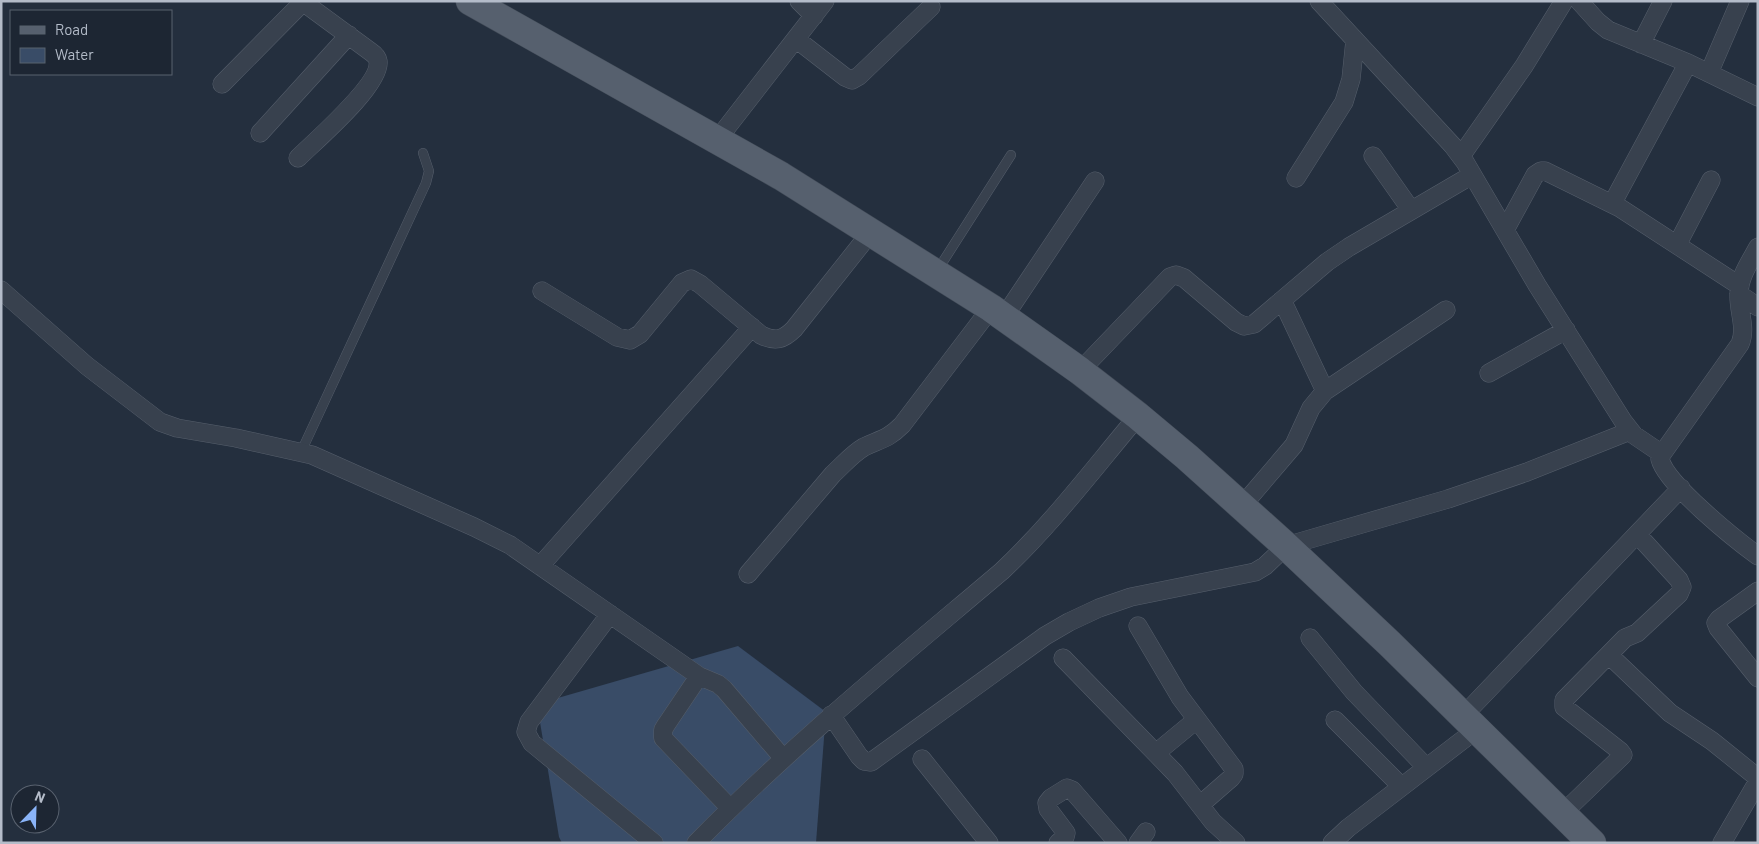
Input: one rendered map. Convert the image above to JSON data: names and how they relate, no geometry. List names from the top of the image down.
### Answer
{
  "legend": ["Road", "Water"],
  "north": "top right"
}
